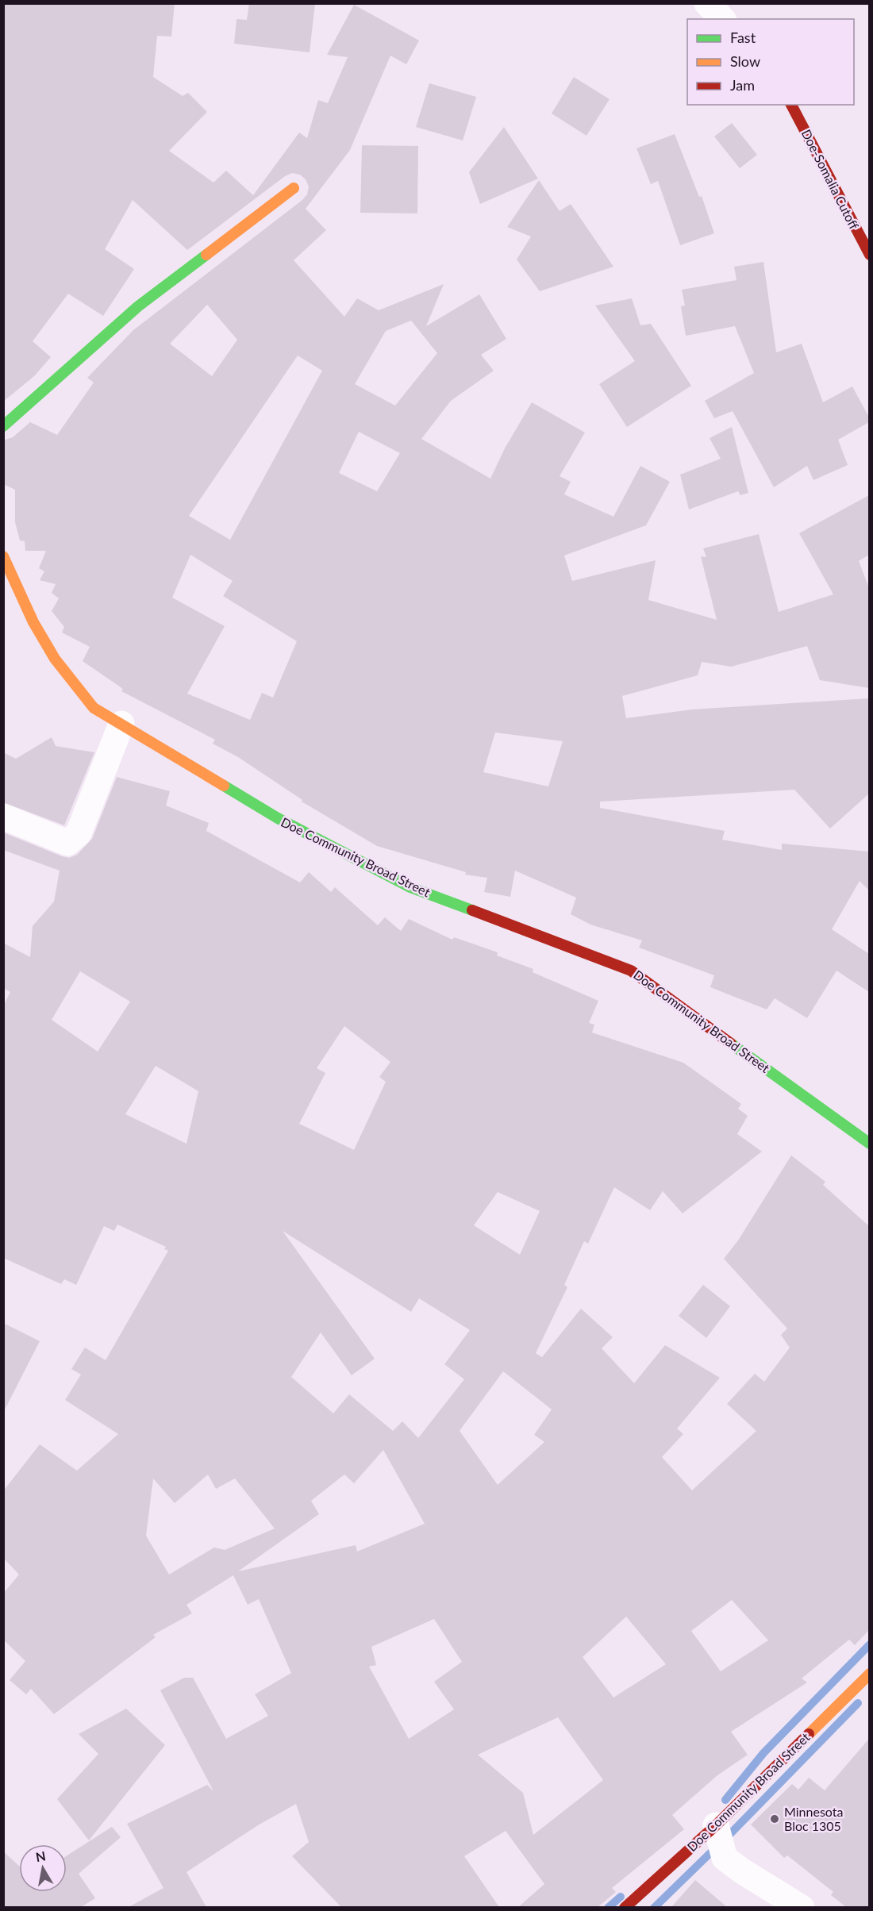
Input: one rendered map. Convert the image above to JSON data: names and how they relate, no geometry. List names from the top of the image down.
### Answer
{
  "streets": {
    "street": ["Doe-Somalia Cutoff", "Doe Community Broad Street"]
  },
  "places": ["Minnesota Bloc 1305"],
  "legend": ["Fast", "Slow", "Jam"],
  "north": "top"
}
